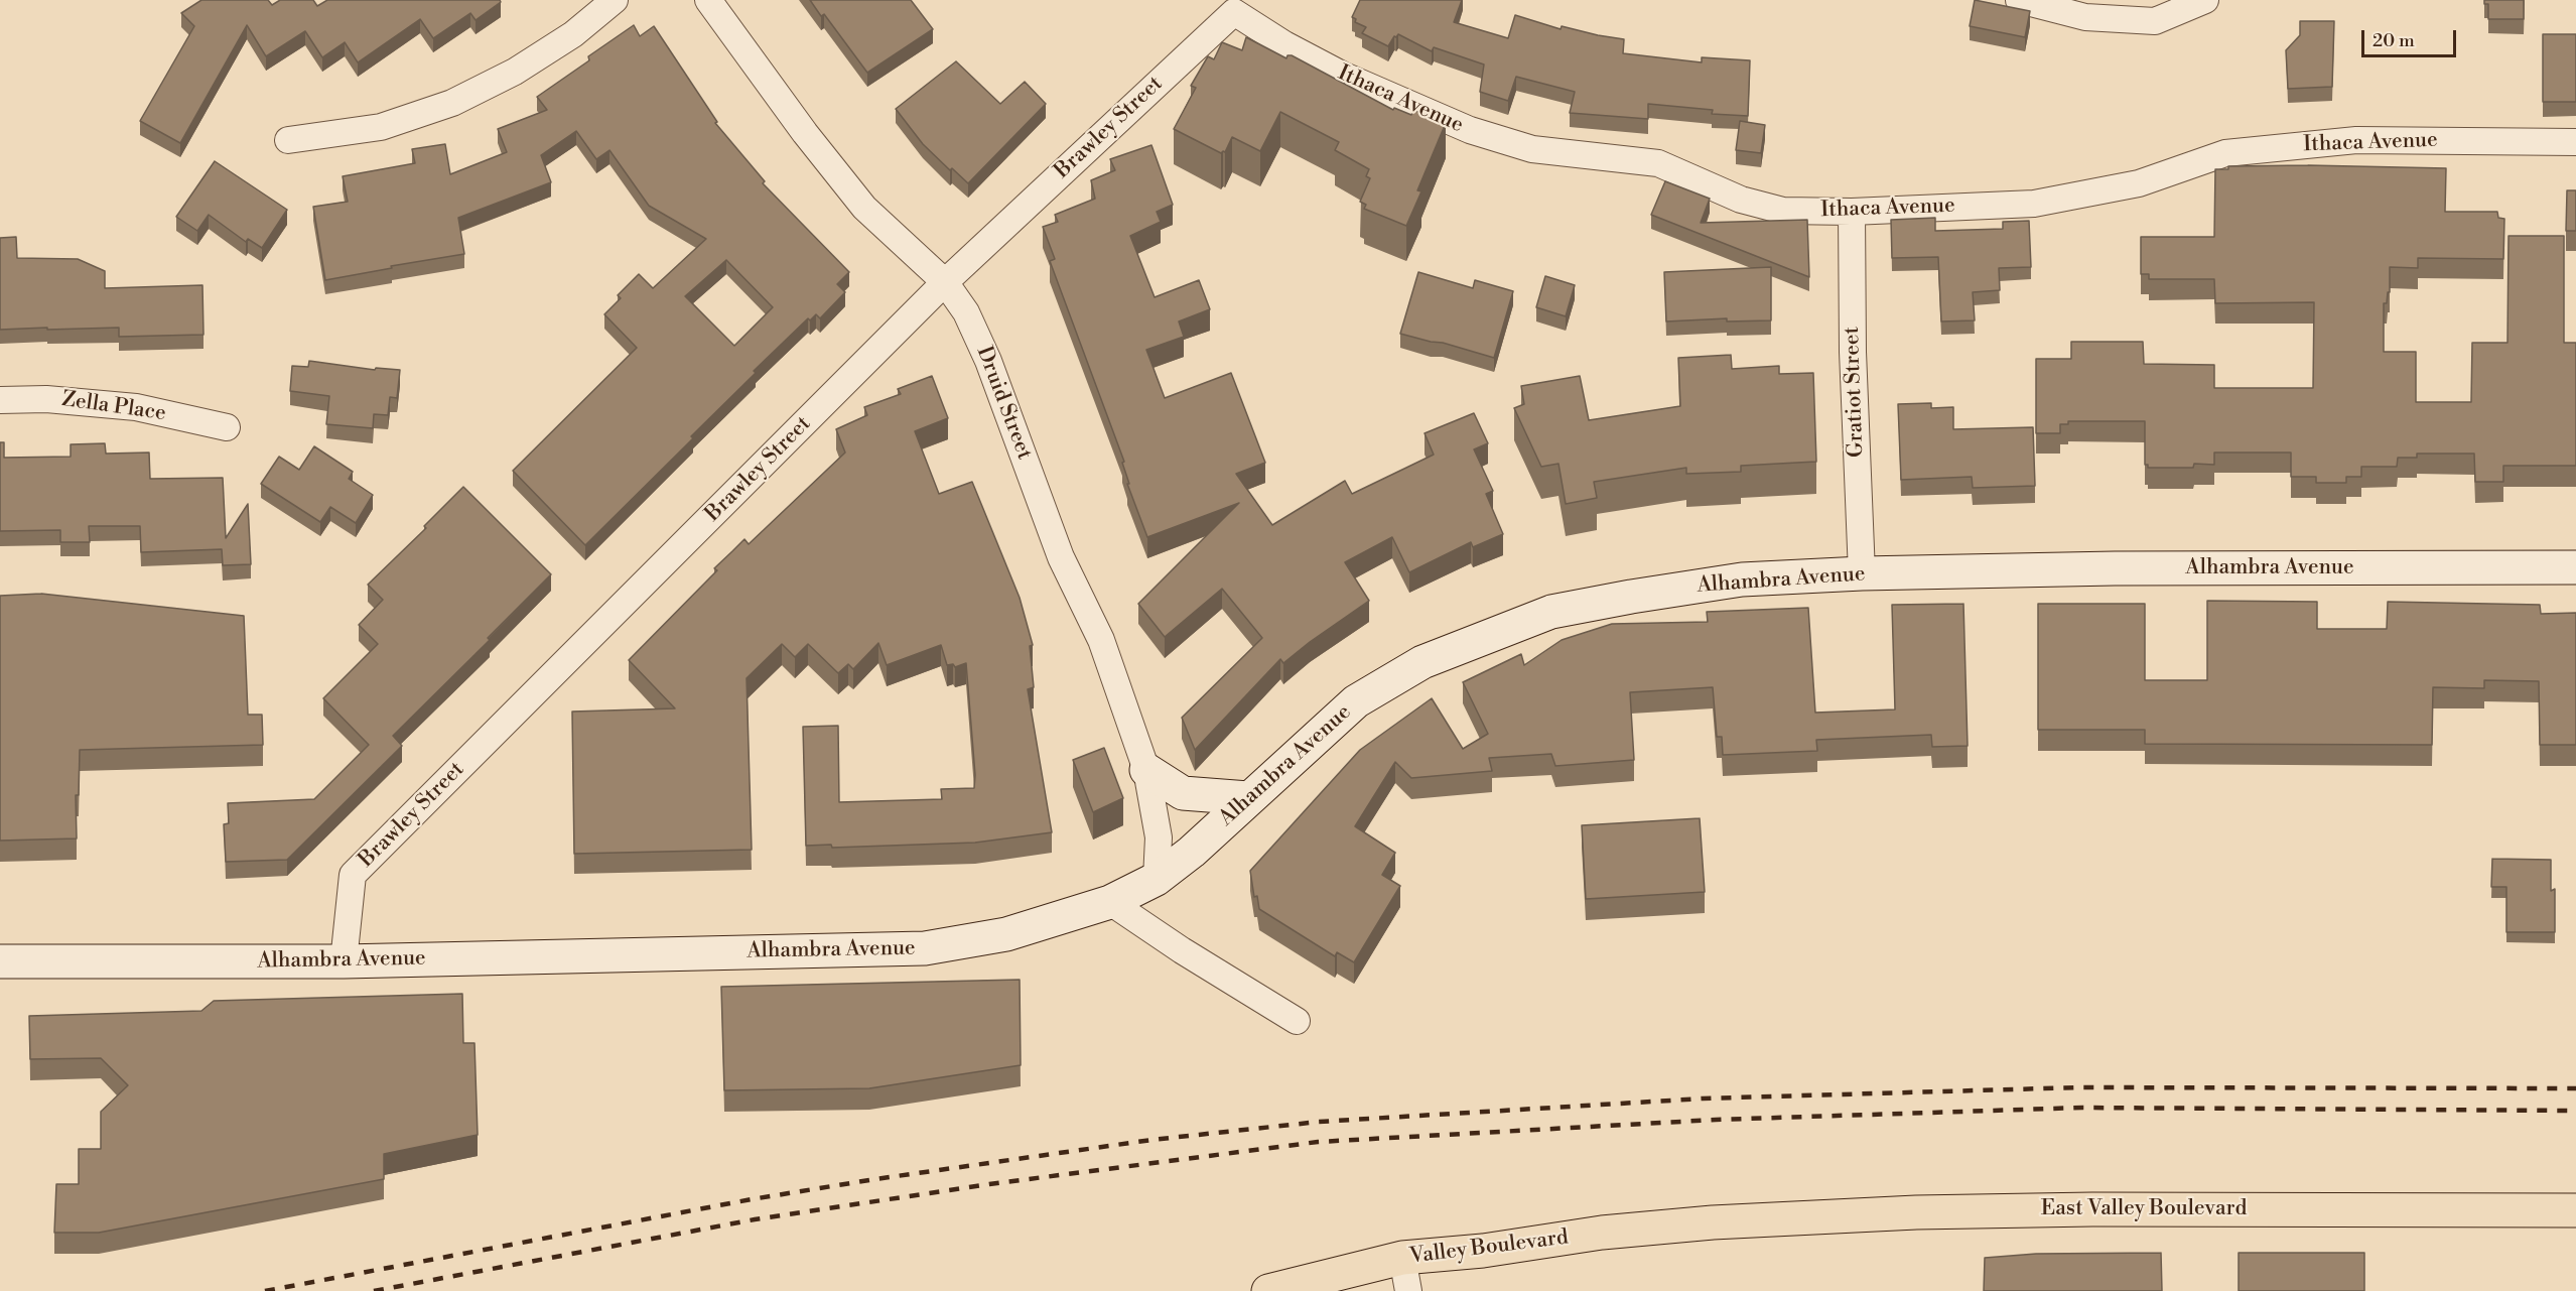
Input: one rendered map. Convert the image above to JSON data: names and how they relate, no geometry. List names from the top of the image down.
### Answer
{
  "streets": {
    "main road": ["Alhambra Avenue", "East Valley Boulevard", "Valley Boulevard"],
    "street": [
      "Ithaca Avenue",
      "Brawley Street",
      "Gratiot Street",
      "Druid Street",
      "Zella Place"
    ]
  },
  "crossings": [
    ["Ithaca Avenue", "Brawley Street"],
    ["Ithaca Avenue", "Gratiot Street"],
    ["Brawley Street", "Druid Street"],
    ["Brawley Street", "Alhambra Avenue"],
    ["Gratiot Street", "Alhambra Avenue"],
    ["Druid Street", "Alhambra Avenue"],
    ["East Valley Boulevard", "Valley Boulevard"]
  ],
  "scale_bar": "20 m"
}
